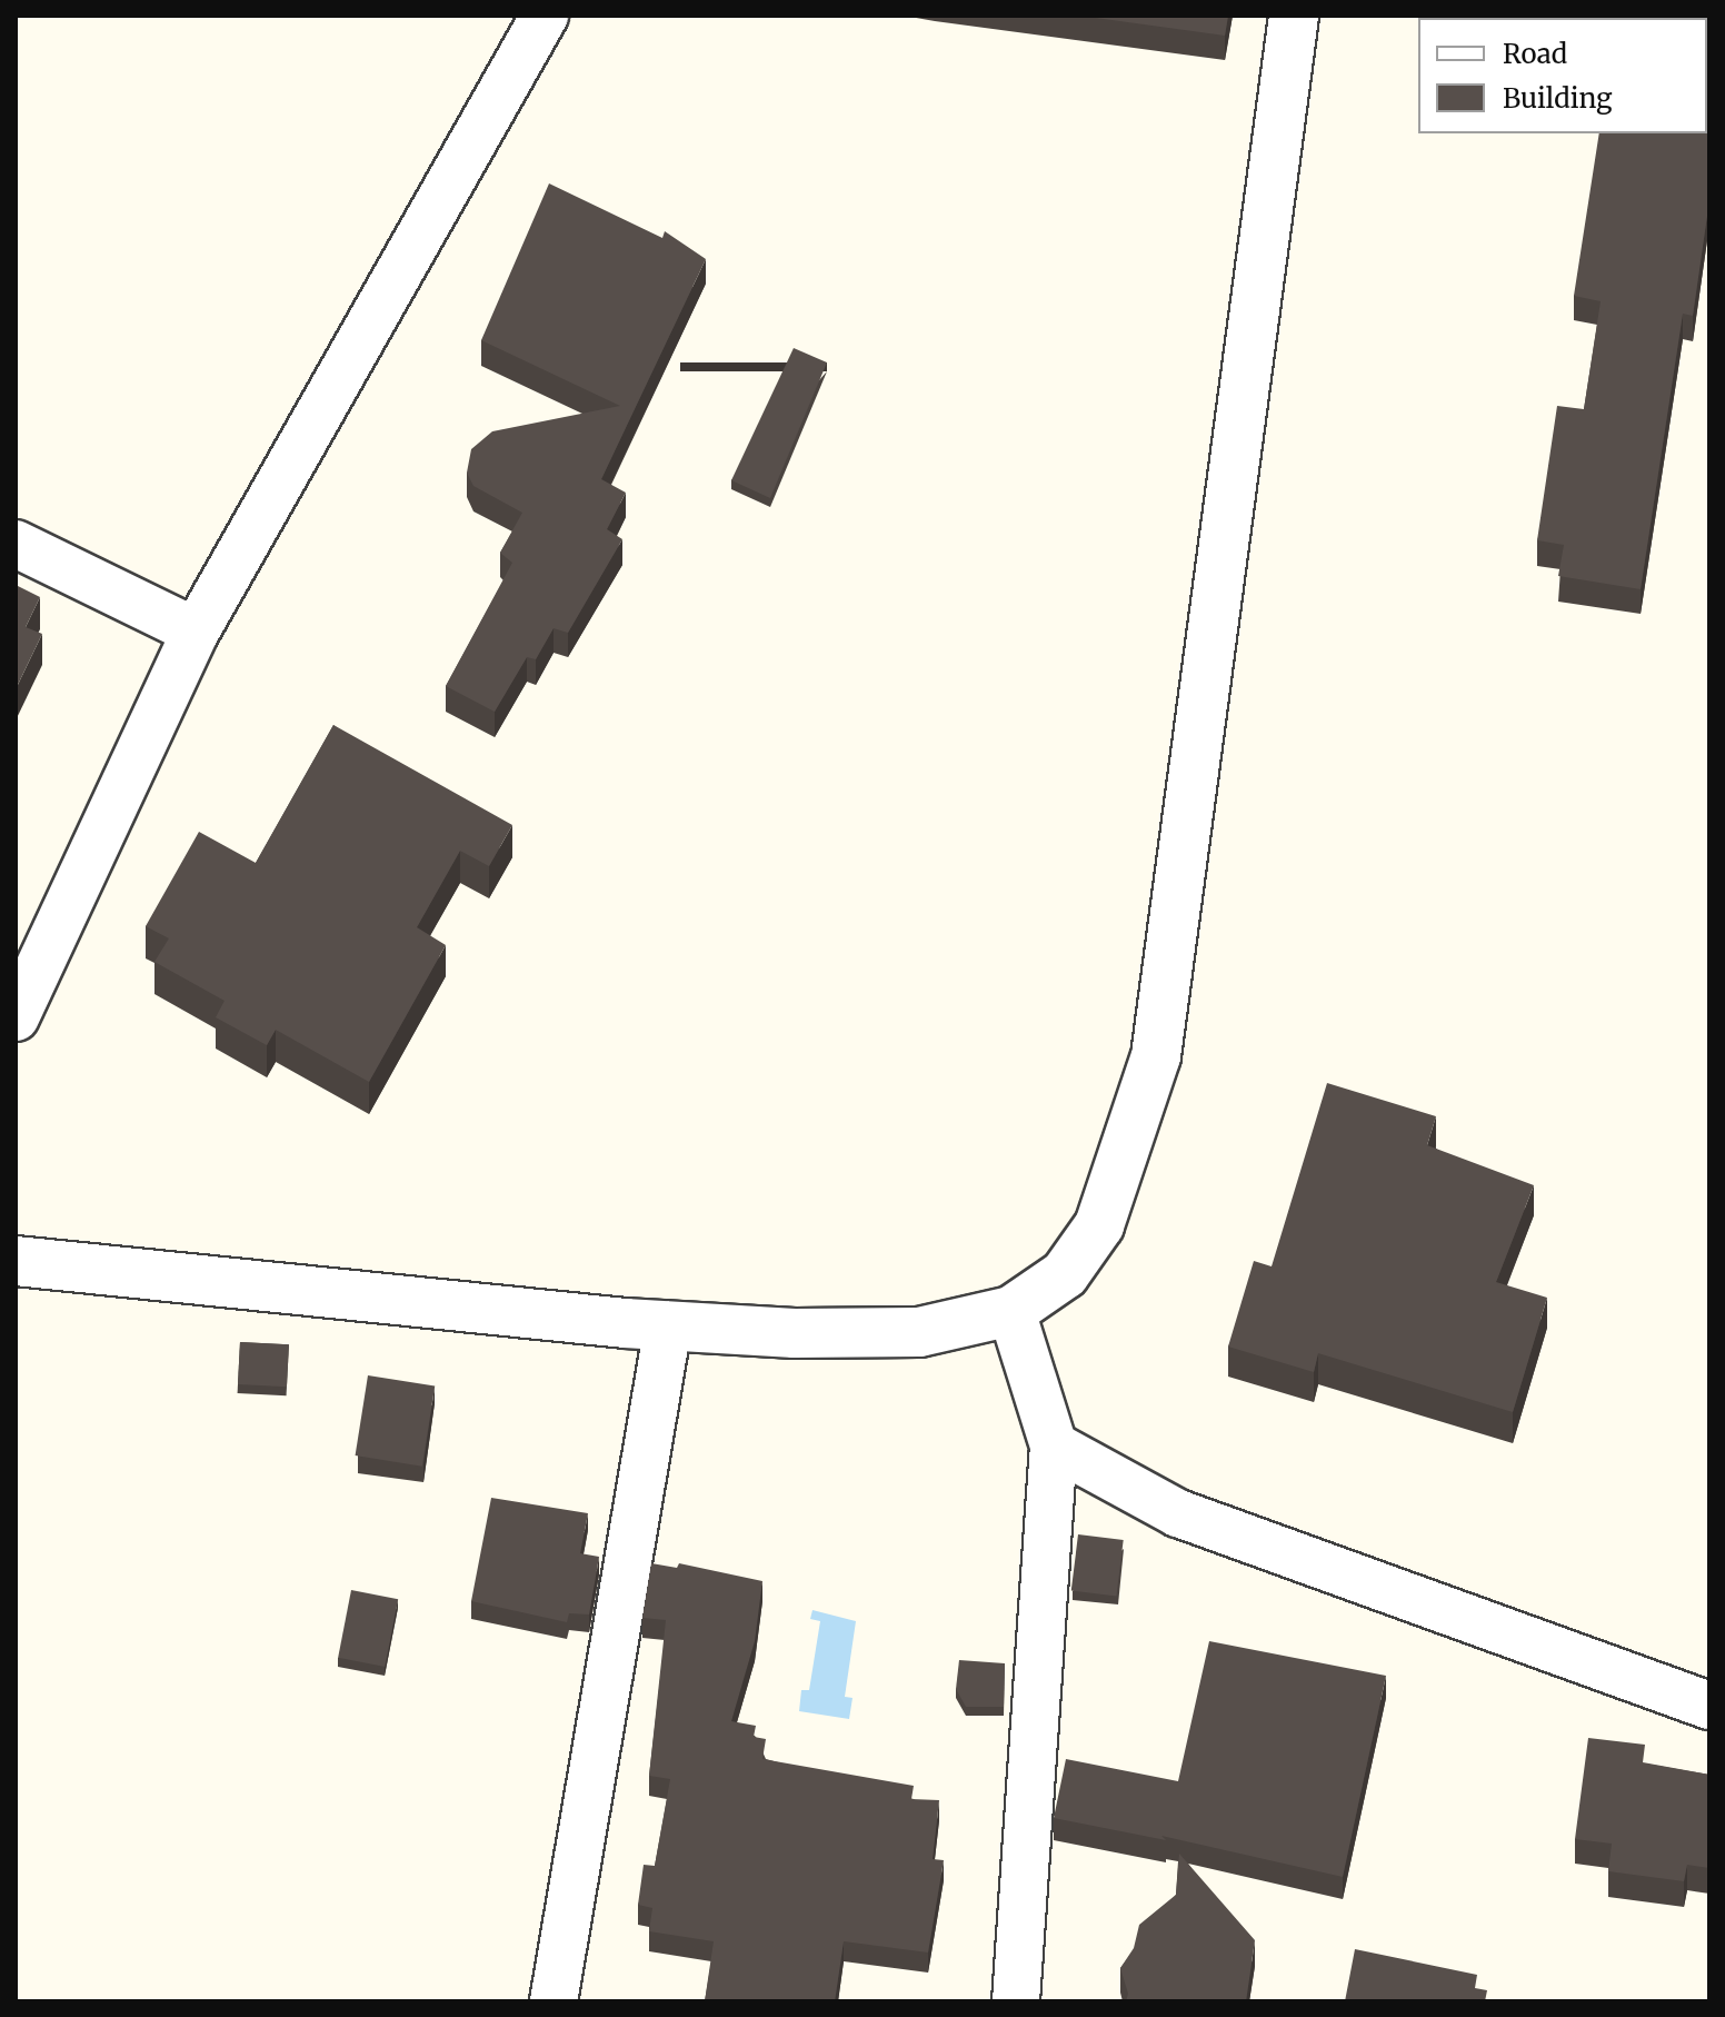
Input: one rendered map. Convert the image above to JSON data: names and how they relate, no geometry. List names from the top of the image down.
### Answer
{
  "legend": ["Road", "Building"]
}
